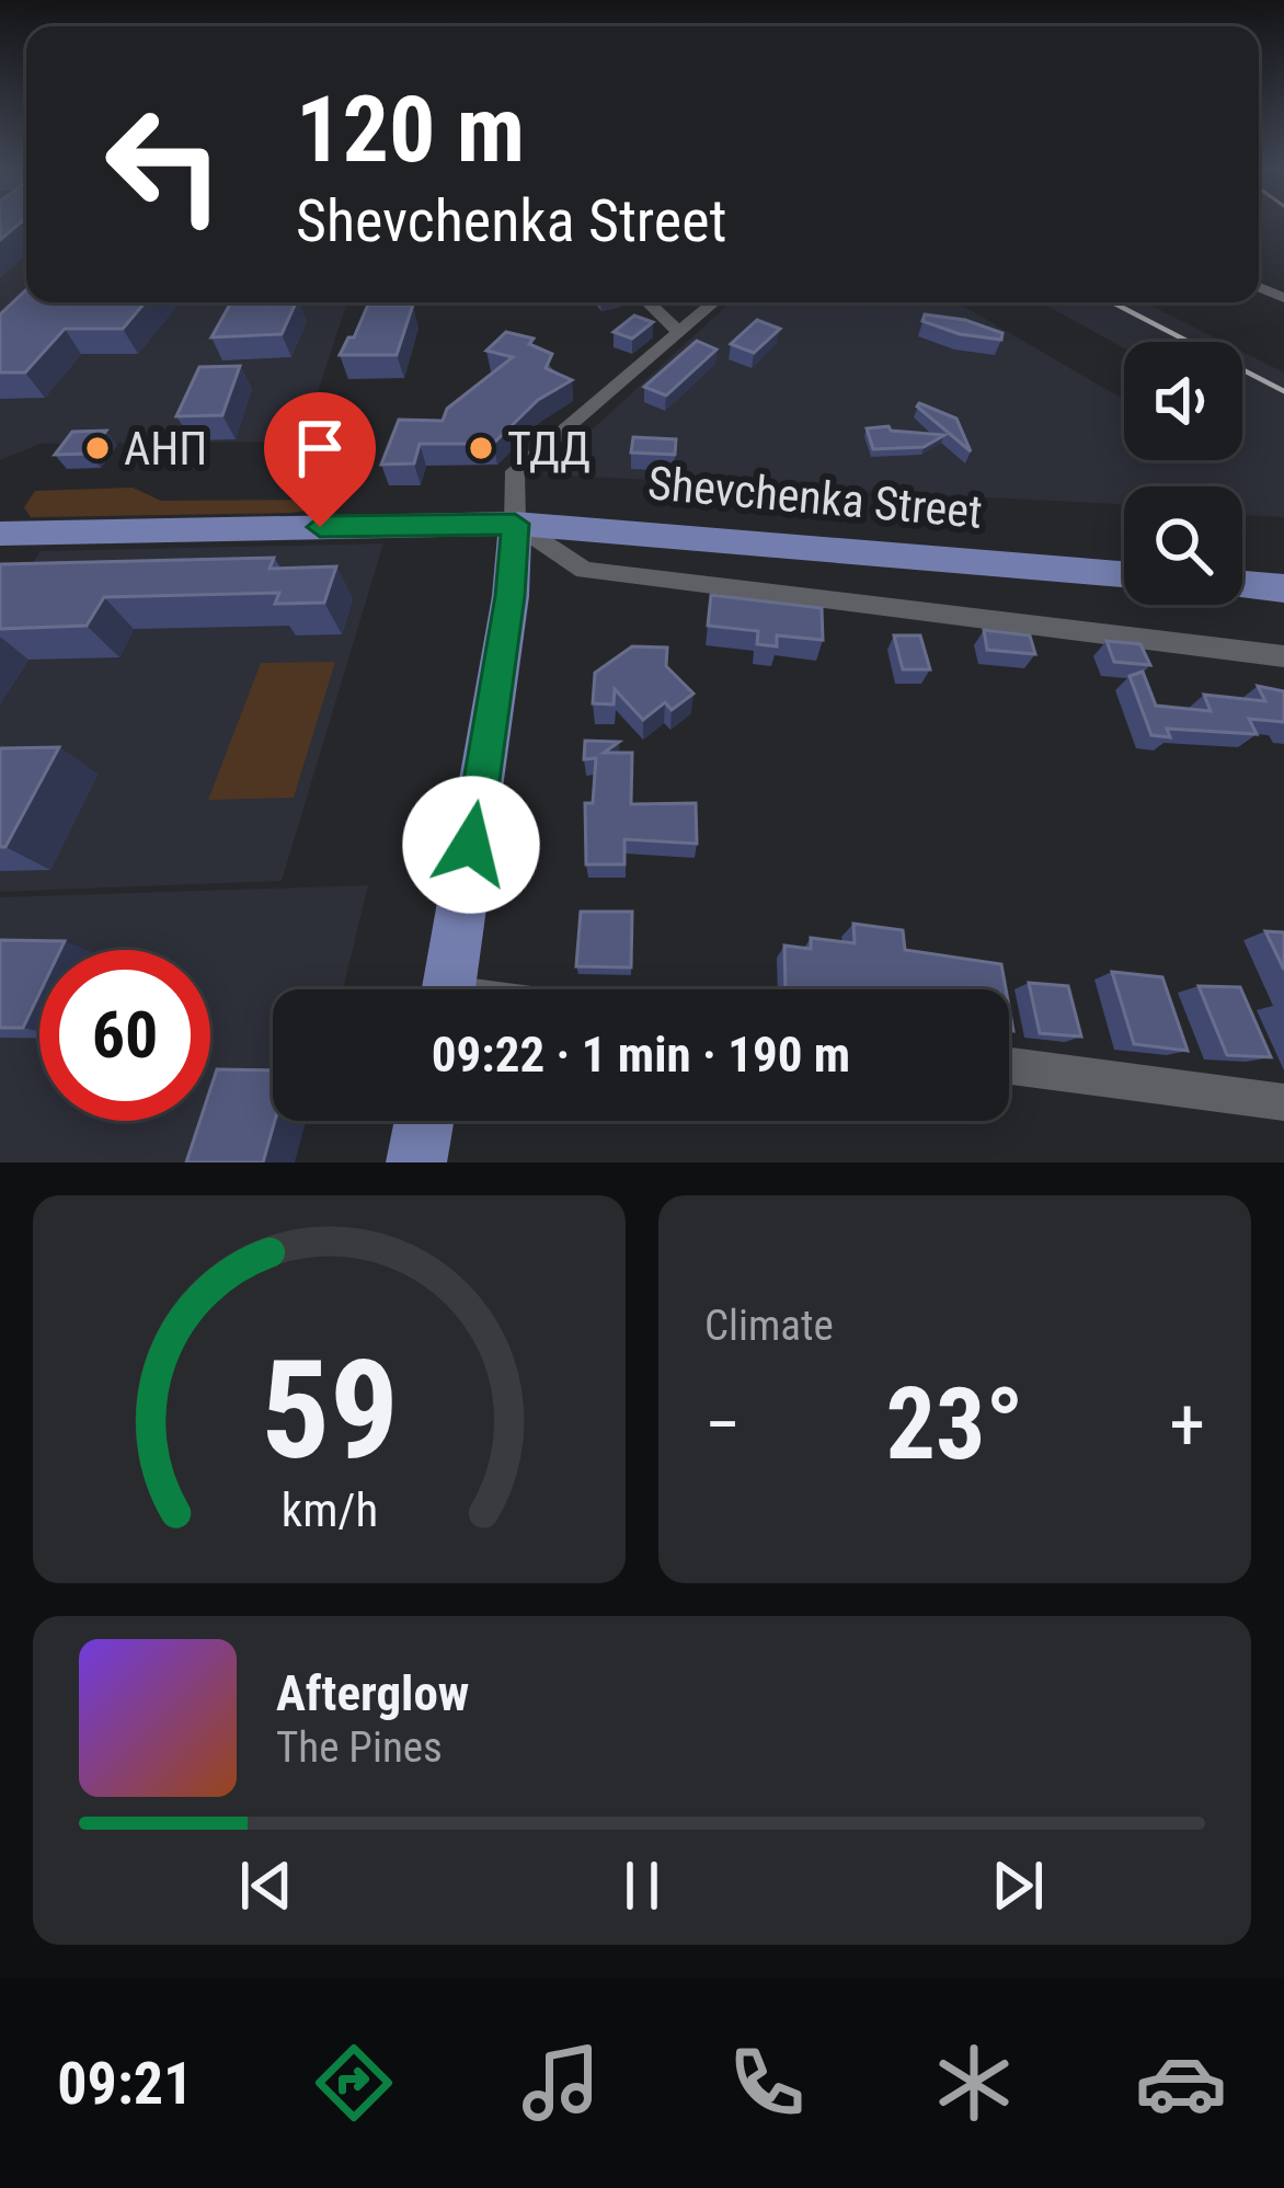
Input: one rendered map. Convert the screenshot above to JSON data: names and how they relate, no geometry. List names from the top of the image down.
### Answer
{
  "streets": {
    "main road": ["Shevchenka Street"]
  },
  "places": ["АНП", "ТДД"],
  "page": {
    "turn": ["120 m", "Shevchenka Street"],
    "limit": "60",
    "trip": "09:22 · 1 min · 190 m",
    "tile": "Climate",
    "heat": ["−", "23°", "+"],
    "song": ["Afterglow", "The Pines"],
    "tabs": "09:21",
    "gauge": ["59", "km/h"]
  }
}
